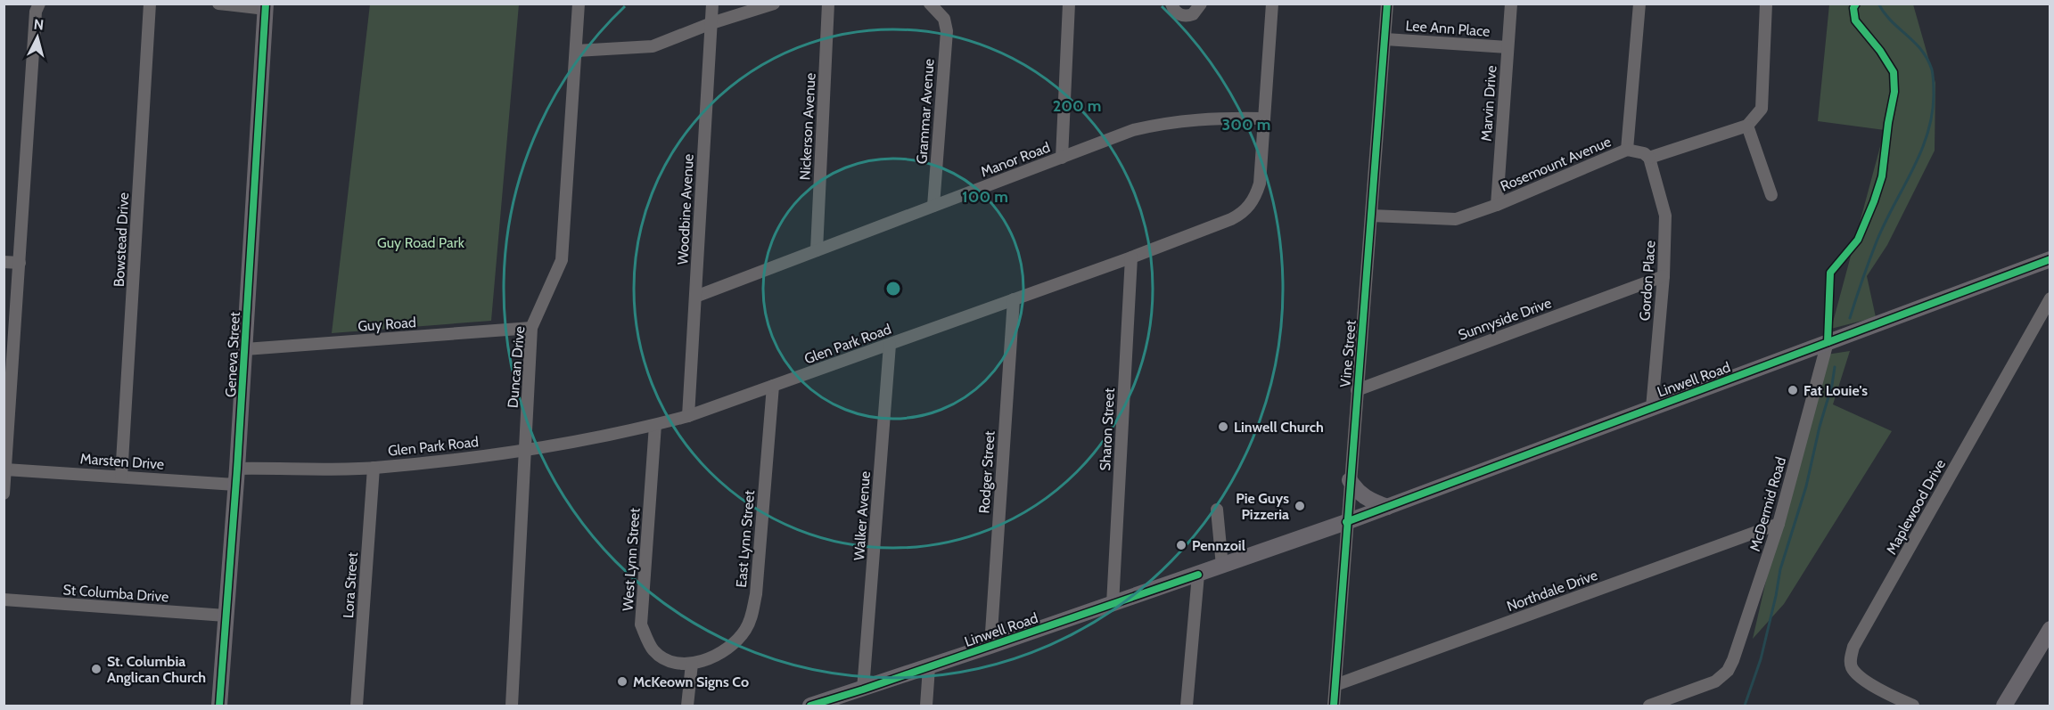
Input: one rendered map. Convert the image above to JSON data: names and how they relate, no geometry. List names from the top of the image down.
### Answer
{
  "streets": {
    "main road": ["Geneva Street", "Linwell Road"],
    "street": [
      "Lee Ann Place",
      "Marvin Drive",
      "Grammar Avenue",
      "Nickerson Avenue",
      "Manor Road",
      "Rosemount Avenue",
      "Woodbine Avenue",
      "Bowstead Drive",
      "Gordon Place",
      "Sunnyside Drive",
      "Guy Road",
      "Glen Park Road",
      "Vine Street",
      "Duncan Drive",
      "Sharon Street",
      "Marsten Drive",
      "Rodger Street",
      "McDermid Road",
      "Maplewood Drive",
      "Walker Avenue",
      "East Lynn Street",
      "West Lynn Street",
      "Lora Street",
      "Northdale Drive",
      "St Columba Drive"
    ]
  },
  "crossings": [
    ["Lee Ann Place", "Marvin Drive"],
    ["Lee Ann Place", "Vine Street"],
    ["Marvin Drive", "Rosemount Avenue"],
    ["Grammar Avenue", "Manor Road"],
    ["Nickerson Avenue", "Manor Road"],
    ["Manor Road", "Woodbine Avenue"],
    ["Manor Road", "Glen Park Road"],
    ["Rosemount Avenue", "Gordon Place"],
    ["Rosemount Avenue", "Vine Street"],
    ["Woodbine Avenue", "Glen Park Road"],
    ["Bowstead Drive", "Marsten Drive"],
    ["Gordon Place", "Sunnyside Drive"],
    ["Gordon Place", "Linwell Road"],
    ["Sunnyside Drive", "Vine Street"],
    ["Guy Road", "Geneva Street"],
    ["Guy Road", "Duncan Drive"],
    ["Glen Park Road", "Geneva Street"],
    ["Glen Park Road", "Duncan Drive"],
    ["Glen Park Road", "Sharon Street"],
    ["Glen Park Road", "Marsten Drive"],
    ["Glen Park Road", "Rodger Street"],
    ["Glen Park Road", "Walker Avenue"],
    ["Glen Park Road", "East Lynn Street"],
    ["Glen Park Road", "West Lynn Street"],
    ["Glen Park Road", "Lora Street"],
    ["Vine Street", "Linwell Road"],
    ["Vine Street", "Northdale Drive"],
    ["Geneva Street", "Marsten Drive"],
    ["Geneva Street", "St Columba Drive"],
    ["Linwell Road", "Sharon Street"],
    ["Linwell Road", "Rodger Street"],
    ["Linwell Road", "McDermid Road"],
    ["Linwell Road", "Walker Avenue"],
    ["McDermid Road", "Northdale Drive"],
    ["East Lynn Street", "West Lynn Street"]
  ],
  "parks": ["Guy Road Park"],
  "places": [
    "Fat Louie's",
    "Linwell Church",
    "Pie Guys Pizzeria",
    "Pennzoil",
    "St. Columbia Anglican Church",
    "McKeown Signs Co"
  ],
  "north": "top",
  "rings": ["200 m", "300 m", "100 m"]
}
